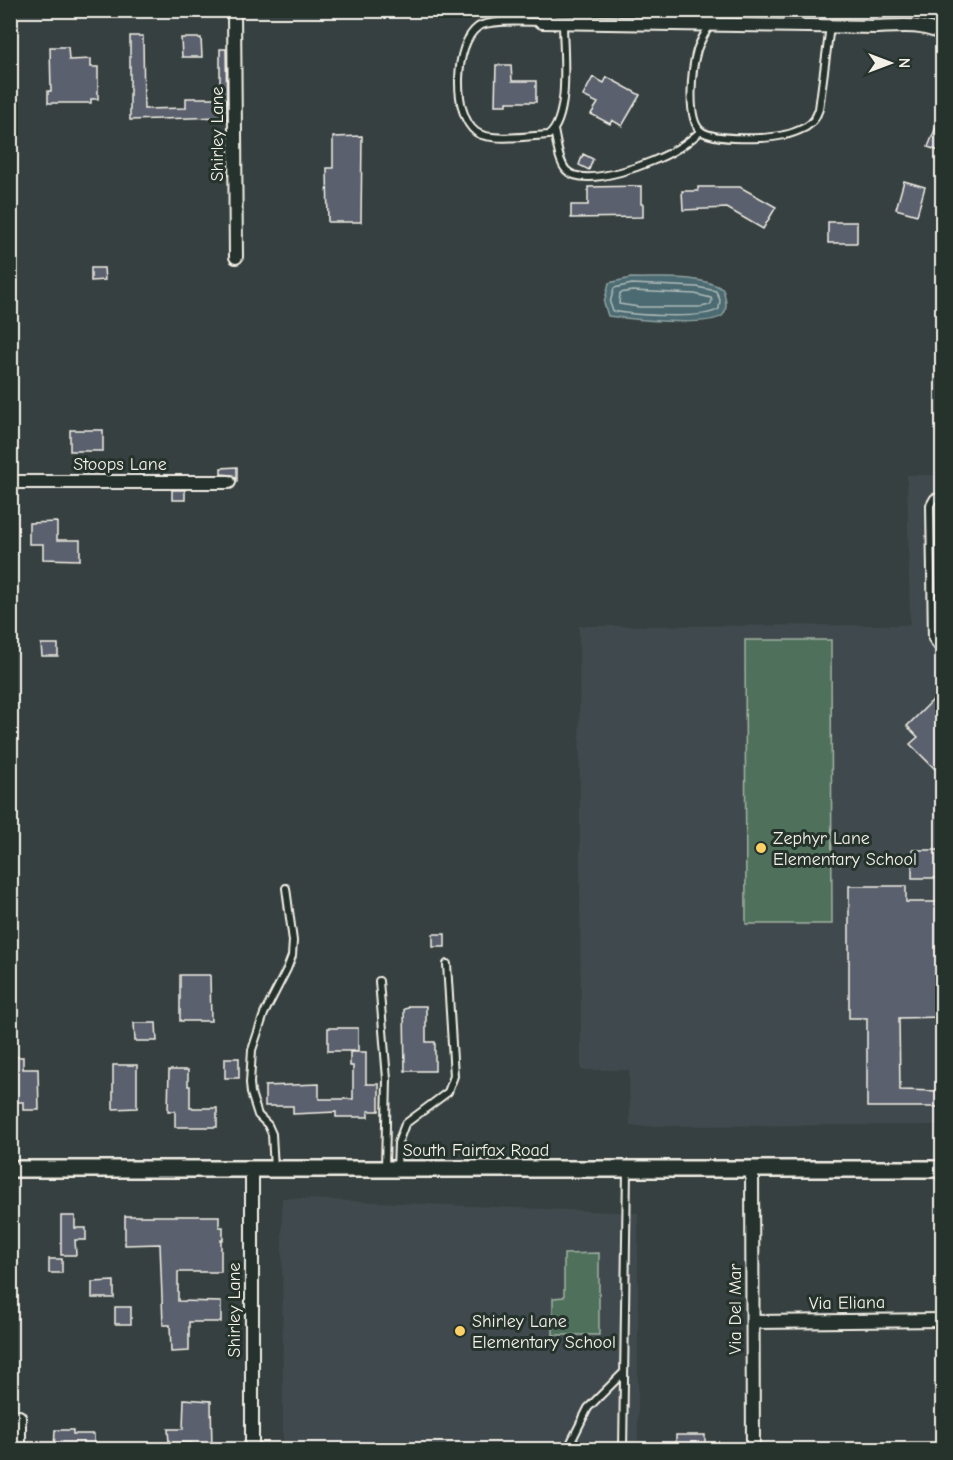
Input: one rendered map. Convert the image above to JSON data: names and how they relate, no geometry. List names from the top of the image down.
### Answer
{
  "streets": {
    "street": [
      "Shirley Lane",
      "Stoops Lane",
      "South Fairfax Road",
      "Via Eliana",
      "Via Del Mar"
    ]
  },
  "crossings": [
    ["Shirley Lane", "South Fairfax Road"],
    ["South Fairfax Road", "Via Del Mar"],
    ["Via Eliana", "Via Del Mar"]
  ],
  "places": ["Zephyr Lane Elementary School", "Shirley Lane Elementary School"],
  "north": "right"
}
